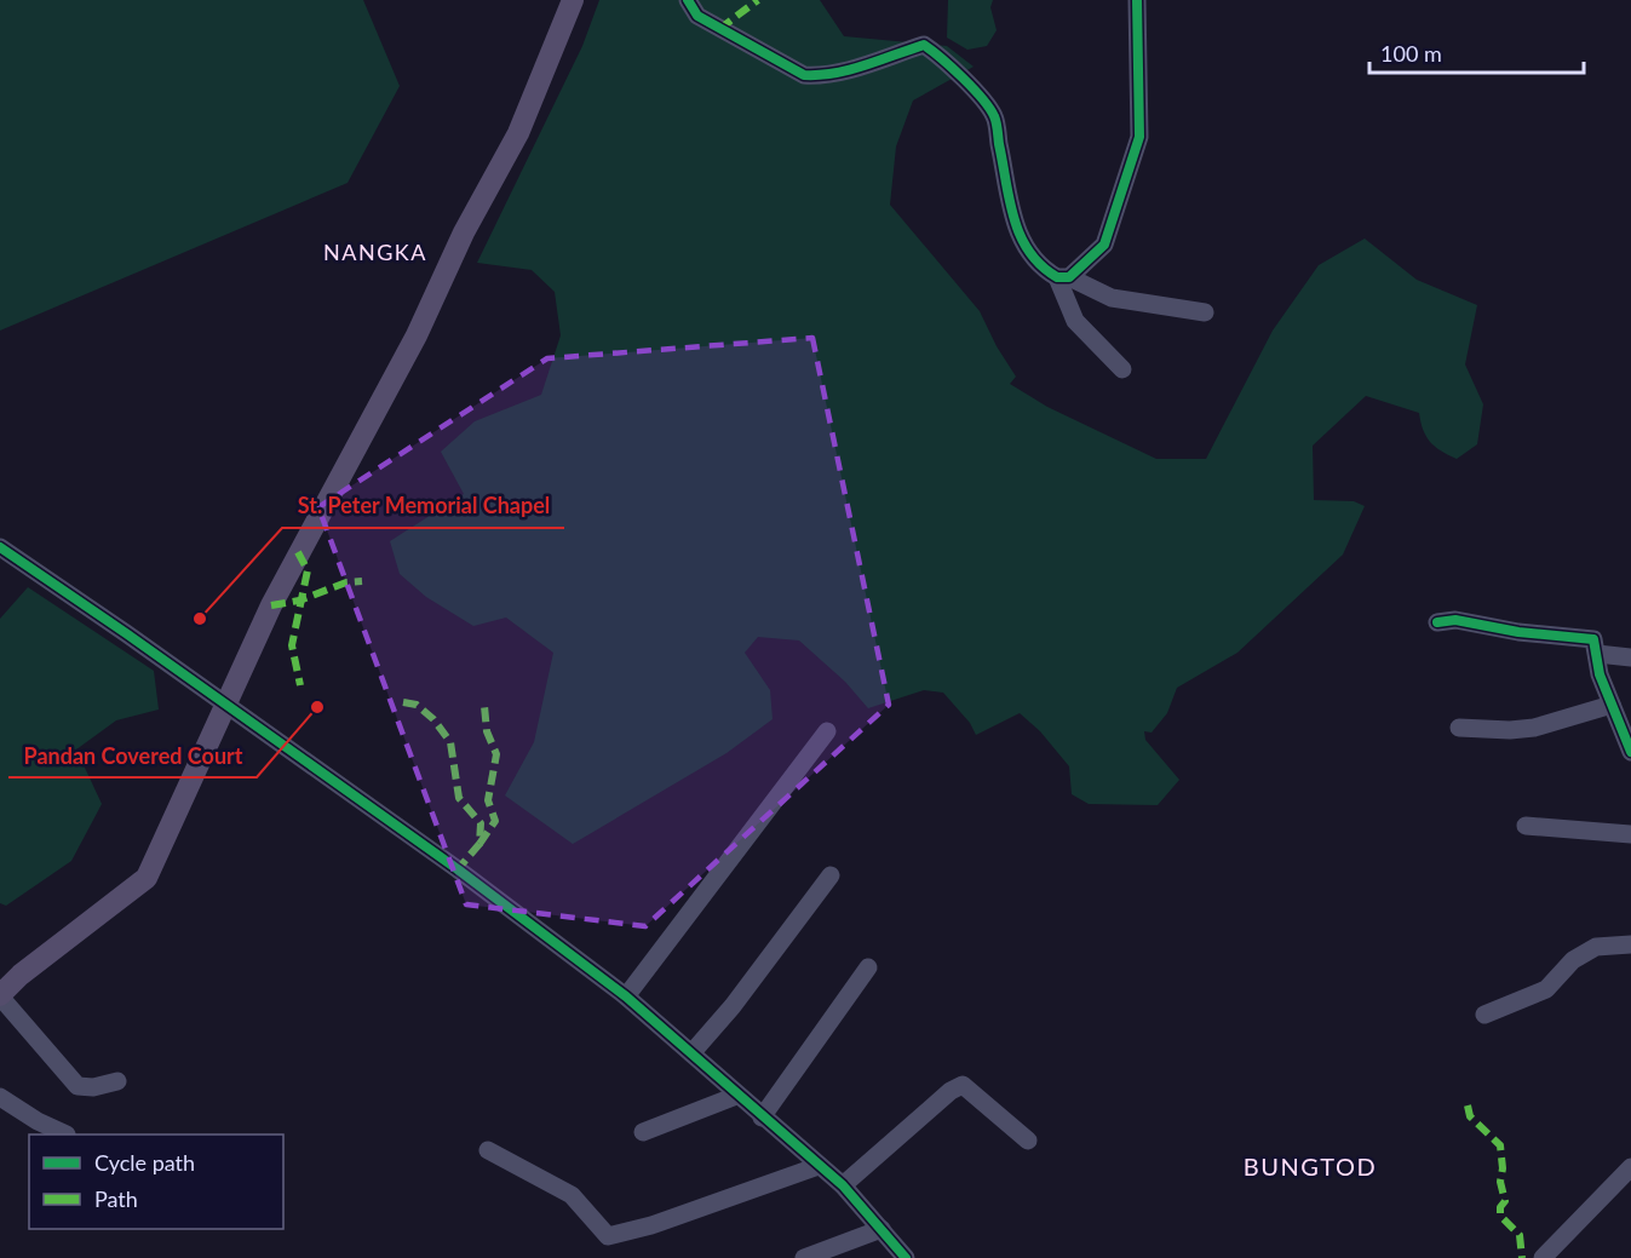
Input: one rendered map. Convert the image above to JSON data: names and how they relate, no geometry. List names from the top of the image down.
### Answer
{
  "districts": ["NANGKA", "BUNGTOD"],
  "places": ["St. Peter Memorial Chapel", "Pandan Covered Court"],
  "legend": ["Cycle path", "Path"],
  "scale_bar": "100 m"
}
